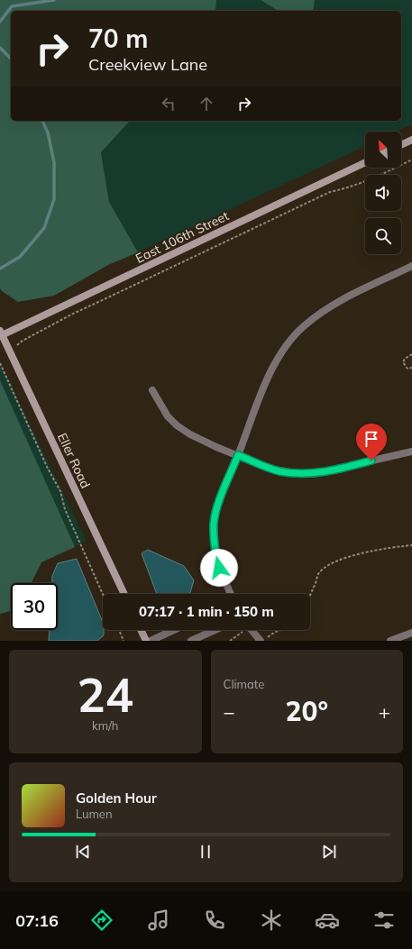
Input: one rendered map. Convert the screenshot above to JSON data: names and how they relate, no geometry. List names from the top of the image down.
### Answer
{
  "streets": {
    "street": ["East 106th Street", "Eller Road"]
  },
  "crossings": [
    ["East 106th Street", "Eller Road"]
  ],
  "north": "top left",
  "page": {
    "turn": ["70 m", "Creekview Lane"],
    "limit": "30",
    "trip": "07:17 · 1 min · 150 m",
    "tile": [
      ["24", "km/h"],
      "Climate"
    ],
    "heat": ["−", "20°", "+"],
    "song": ["Golden Hour", "Lumen"],
    "tabs": "07:16"
  }
}
